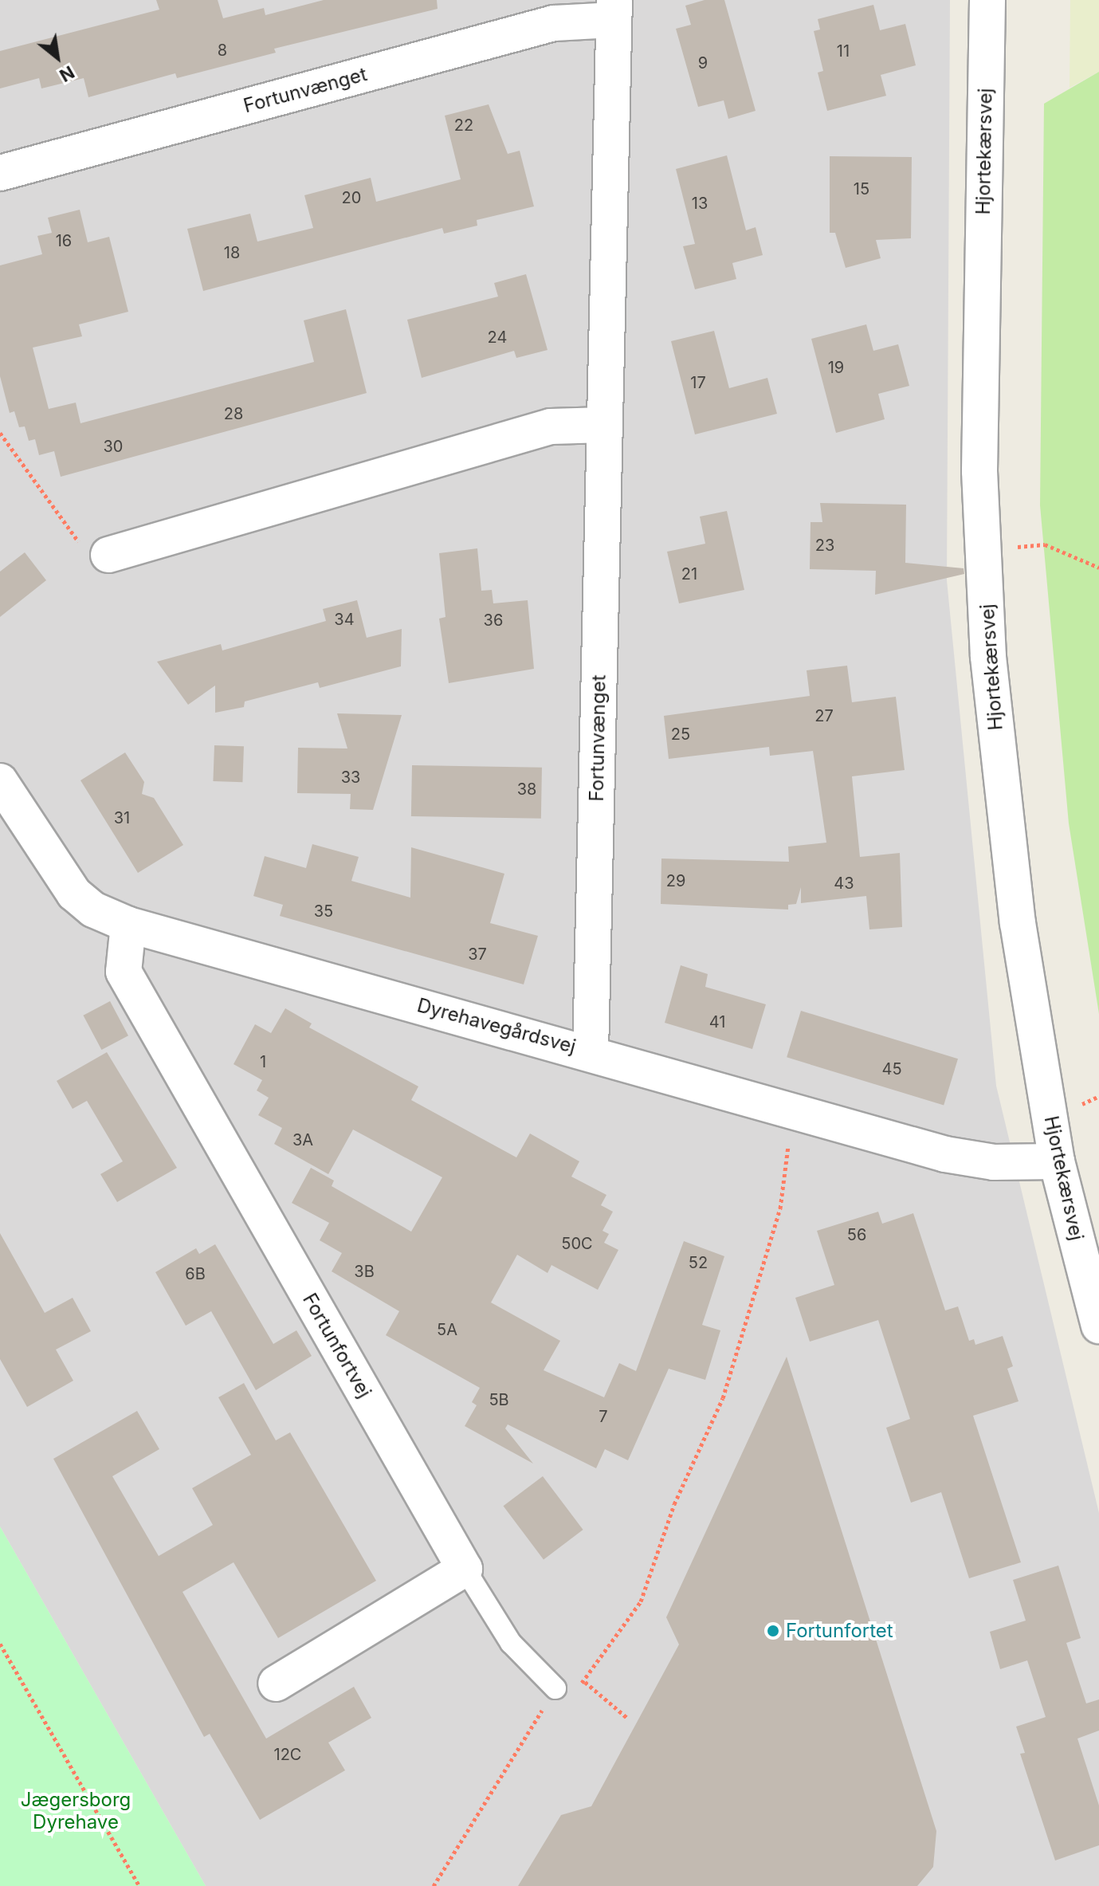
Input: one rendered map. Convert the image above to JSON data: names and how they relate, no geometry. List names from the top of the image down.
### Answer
{
  "streets": {
    "street": [
      "Fortunvænget",
      "Hjortekærsvej",
      "Dyrehavegårdsvej",
      "Fortunfortvej"
    ]
  },
  "crossings": [
    ["Fortunvænget", "Dyrehavegårdsvej"],
    ["Hjortekærsvej", "Dyrehavegårdsvej"],
    ["Dyrehavegårdsvej", "Fortunfortvej"]
  ],
  "parks": ["Jægersborg Dyrehave"],
  "places": ["Fortunfortet"],
  "house_numbers": [
    "8",
    "11",
    "9",
    "22",
    "15",
    "20",
    "13",
    "16",
    "18",
    "24",
    "19",
    "17",
    "28",
    "30",
    "23",
    "21",
    "34",
    "36",
    "27",
    "25",
    "33",
    "38",
    "31",
    "29",
    "43",
    "35",
    "37",
    "41",
    "1",
    "45",
    "3A",
    "56",
    "50C",
    "52",
    "3B",
    "6B",
    "5A",
    "5B",
    "7",
    "12C"
  ],
  "north": "bottom right"
}
